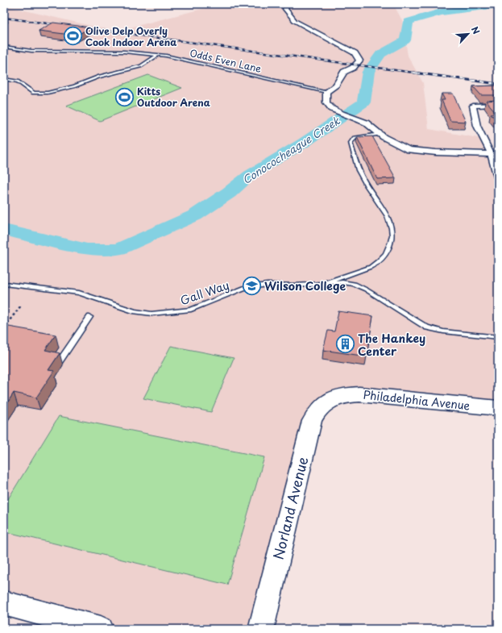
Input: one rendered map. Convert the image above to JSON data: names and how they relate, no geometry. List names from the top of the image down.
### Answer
{
  "streets": {
    "main road": ["Philadelphia Avenue", "Norland Avenue"],
    "lane": ["Odds Even Lane", "Gall Way"]
  },
  "crossings": [
    ["Philadelphia Avenue", "Norland Avenue"]
  ],
  "water": ["Conococheague Creek"],
  "places": {
    "sports": ["Olive Delp Overly Cook Indoor Arena", "Kitts Outdoor Arena"],
    "school or university": ["Wilson College"],
    "building": ["The Hankey Center"]
  },
  "north": "top right"
}
